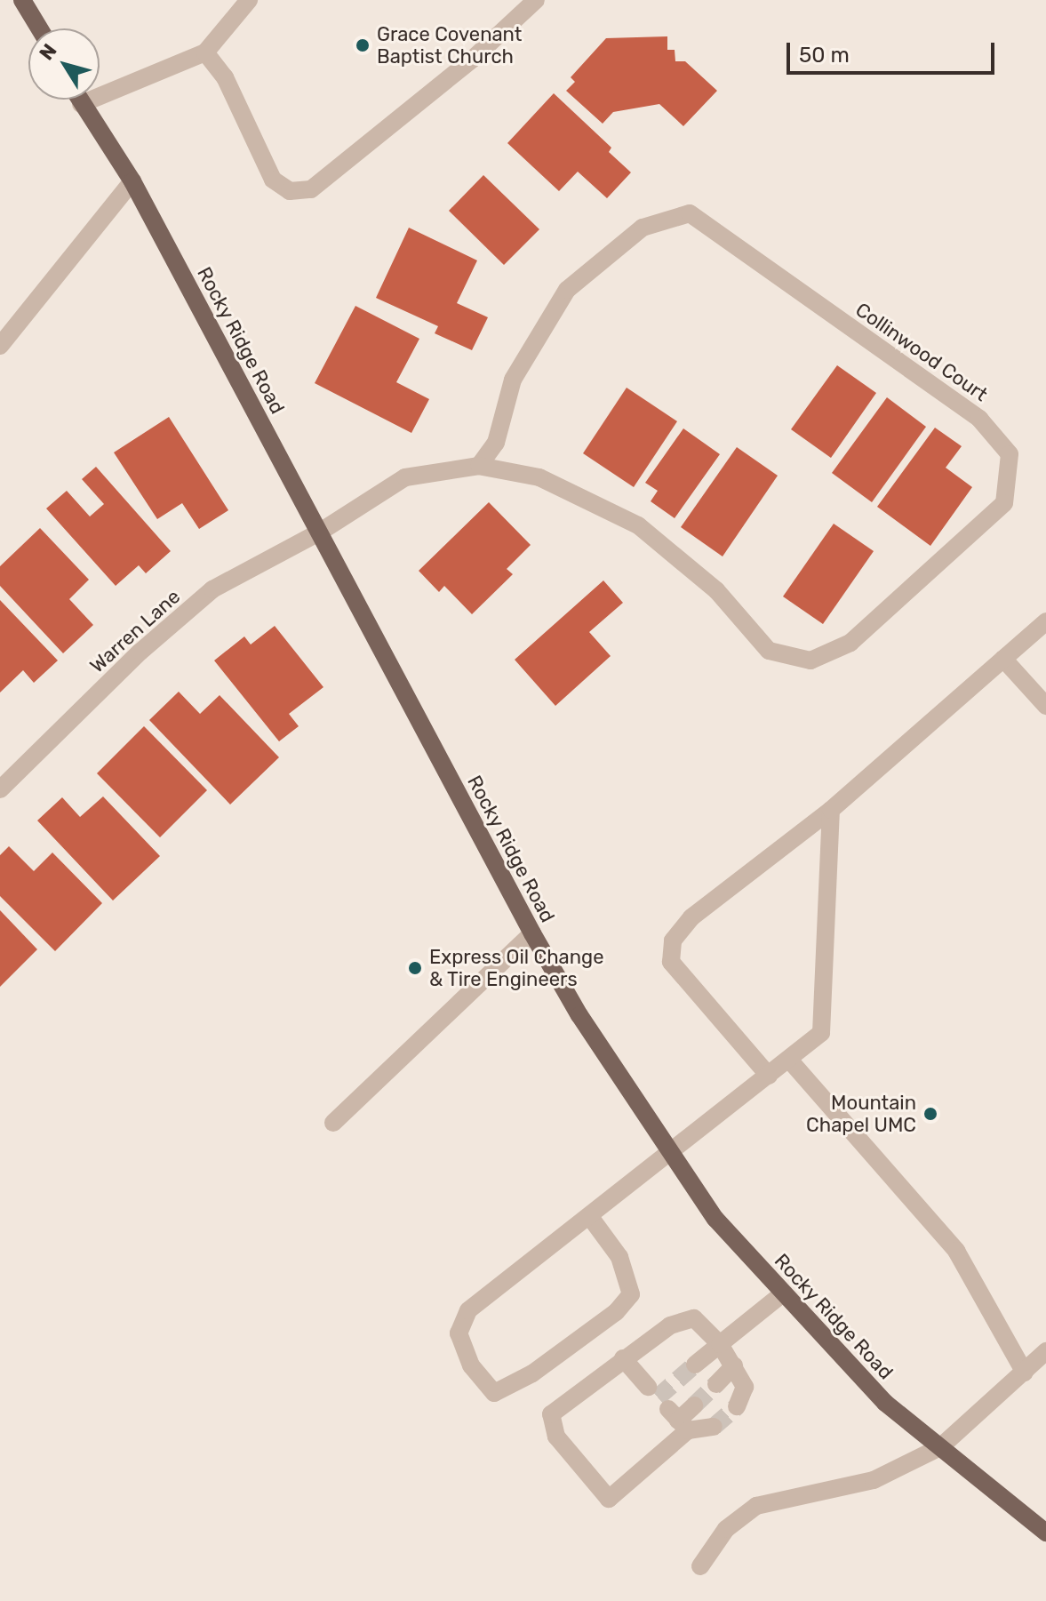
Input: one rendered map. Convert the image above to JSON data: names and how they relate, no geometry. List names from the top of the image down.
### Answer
{
  "streets": {
    "main road": ["Rocky Ridge Road"],
    "street": ["Collinwood Court", "Warren Lane"]
  },
  "crossings": [
    ["Rocky Ridge Road", "Collinwood Court"],
    ["Rocky Ridge Road", "Warren Lane"],
    ["Collinwood Court", "Warren Lane"]
  ],
  "places": ["Grace Covenant Baptist Church", "Express Oil Change & Tire Engineers", "Mountain Chapel UMC"],
  "scale_bar": "50 m",
  "north": "top left"
}
